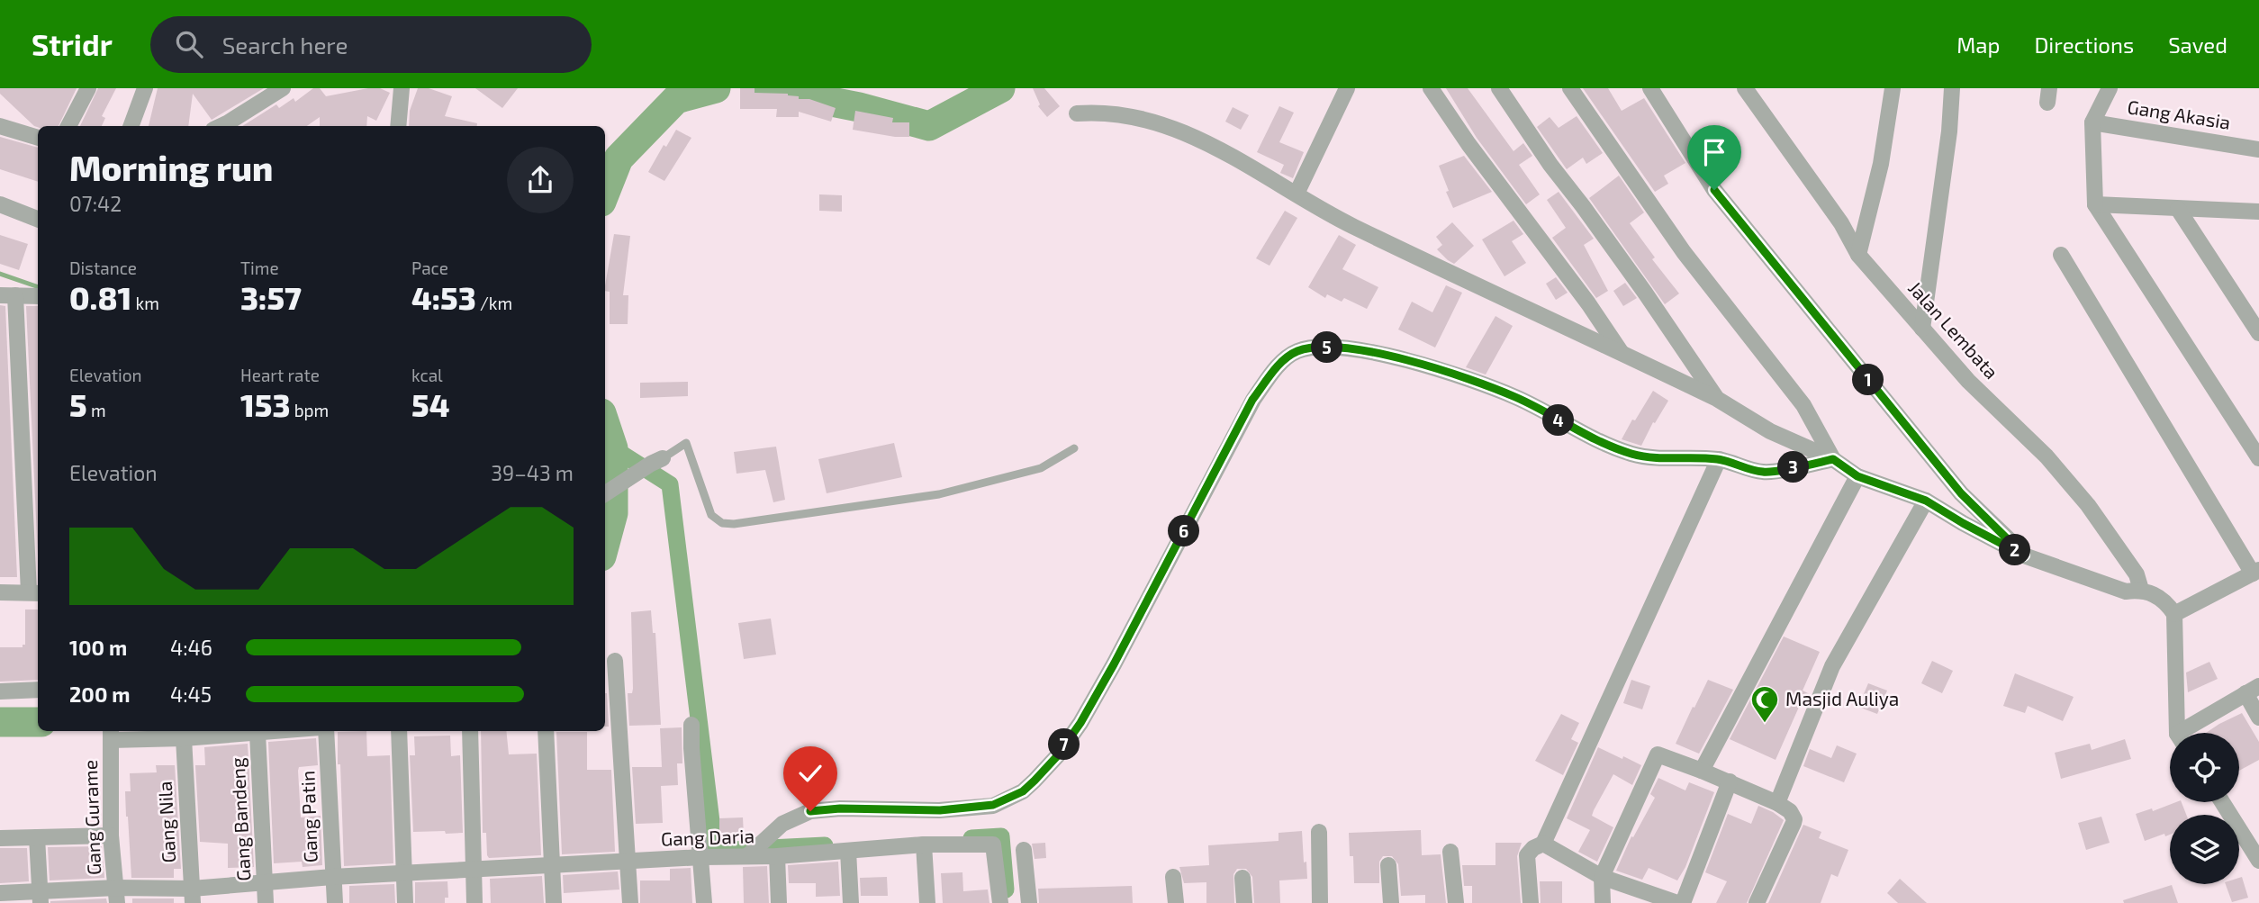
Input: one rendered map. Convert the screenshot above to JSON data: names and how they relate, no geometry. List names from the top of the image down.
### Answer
{
  "streets": {
    "street": [
      "Gang Akasia",
      "Jalan Lembata",
      "Gang Patin",
      "Gang Gurame",
      "Gang Bandeng",
      "Gang Nila",
      "Gang Daria"
    ]
  },
  "crossings": [
    ["Gang Patin", "Gang Daria"],
    ["Gang Gurame", "Gang Daria"],
    ["Gang Bandeng", "Gang Daria"],
    ["Gang Nila", "Gang Daria"]
  ],
  "places": {
    "mosque": ["Masjid Auliya"]
  },
  "page": {
    "header": "Stridr",
    "search": "Search here",
    "nav": ["Map", "Directions", "Saved"],
    "heading": ["Morning run", "07:42"],
    "stats": [
      ["Distance", "0.81 km"],
      ["Time", "3:57"],
      ["Pace", "4:53 /km"],
      ["Elevation", "5 m"],
      ["Heart rate", "153 bpm"],
      ["kcal", "54"]
    ],
    "pins": [
      "5",
      "1",
      "4",
      "3",
      "6",
      "2",
      "7"
    ],
    "chart": ["Elevation", "39–43 m"],
    "list": [
      {
        "name": "100 m",
        "note": "4:46"
      },
      {
        "name": "200 m",
        "note": "4:45"
      }
    ]
  }
}
